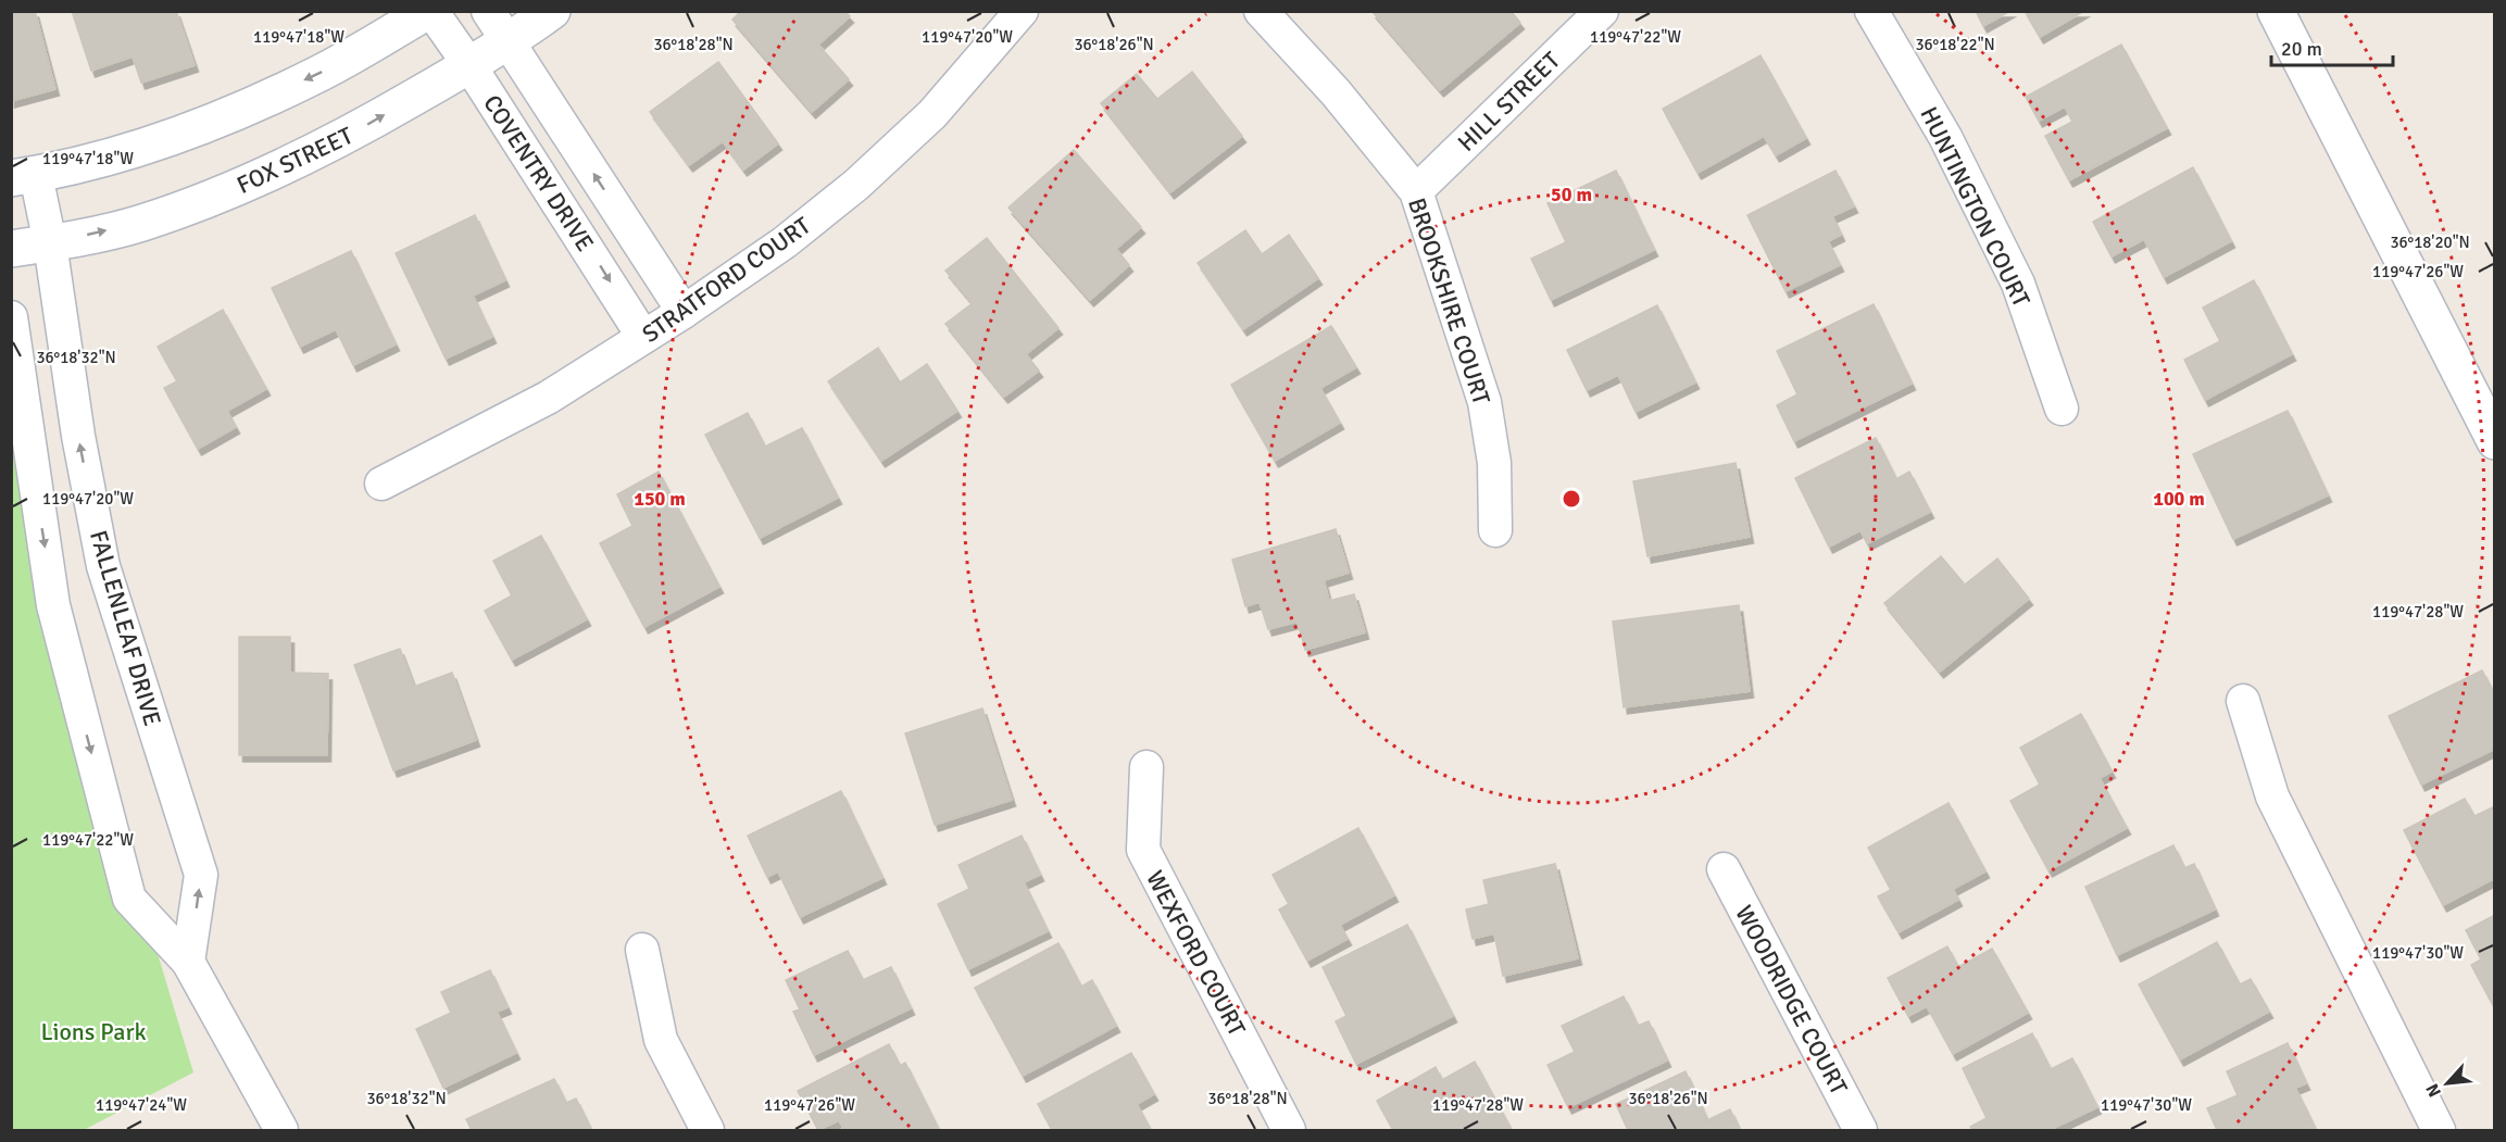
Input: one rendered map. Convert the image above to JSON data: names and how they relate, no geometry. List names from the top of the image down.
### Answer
{
  "streets": {
    "street": [
      "HILL STREET",
      "FOX STREET",
      "COVENTRY DRIVE",
      "HUNTINGTON COURT",
      "STRATFORD COURT",
      "BROOKSHIRE COURT",
      "FALLENLEAF DRIVE",
      "WEXFORD COURT",
      "WOODRIDGE COURT"
    ]
  },
  "crossings": [
    ["HILL STREET", "BROOKSHIRE COURT"],
    ["FOX STREET", "COVENTRY DRIVE"],
    ["FOX STREET", "FALLENLEAF DRIVE"],
    ["COVENTRY DRIVE", "STRATFORD COURT"]
  ],
  "parks": ["Lions Park"],
  "scale_bar": "20 m",
  "north": "bottom left",
  "coordinates": [
    "119°47'18\"W",
    "119°47'20\"W",
    "119°47'22\"W",
    "36°18'28\"N",
    "36°18'26\"N",
    "36°18'22\"N",
    "36°18'20\"N",
    "119°47'26\"W",
    "36°18'32\"N",
    "119°47'28\"W",
    "119°47'30\"W",
    "119°47'24\"W"
  ],
  "rings": ["50 m", "100 m", "150 m"]
}
